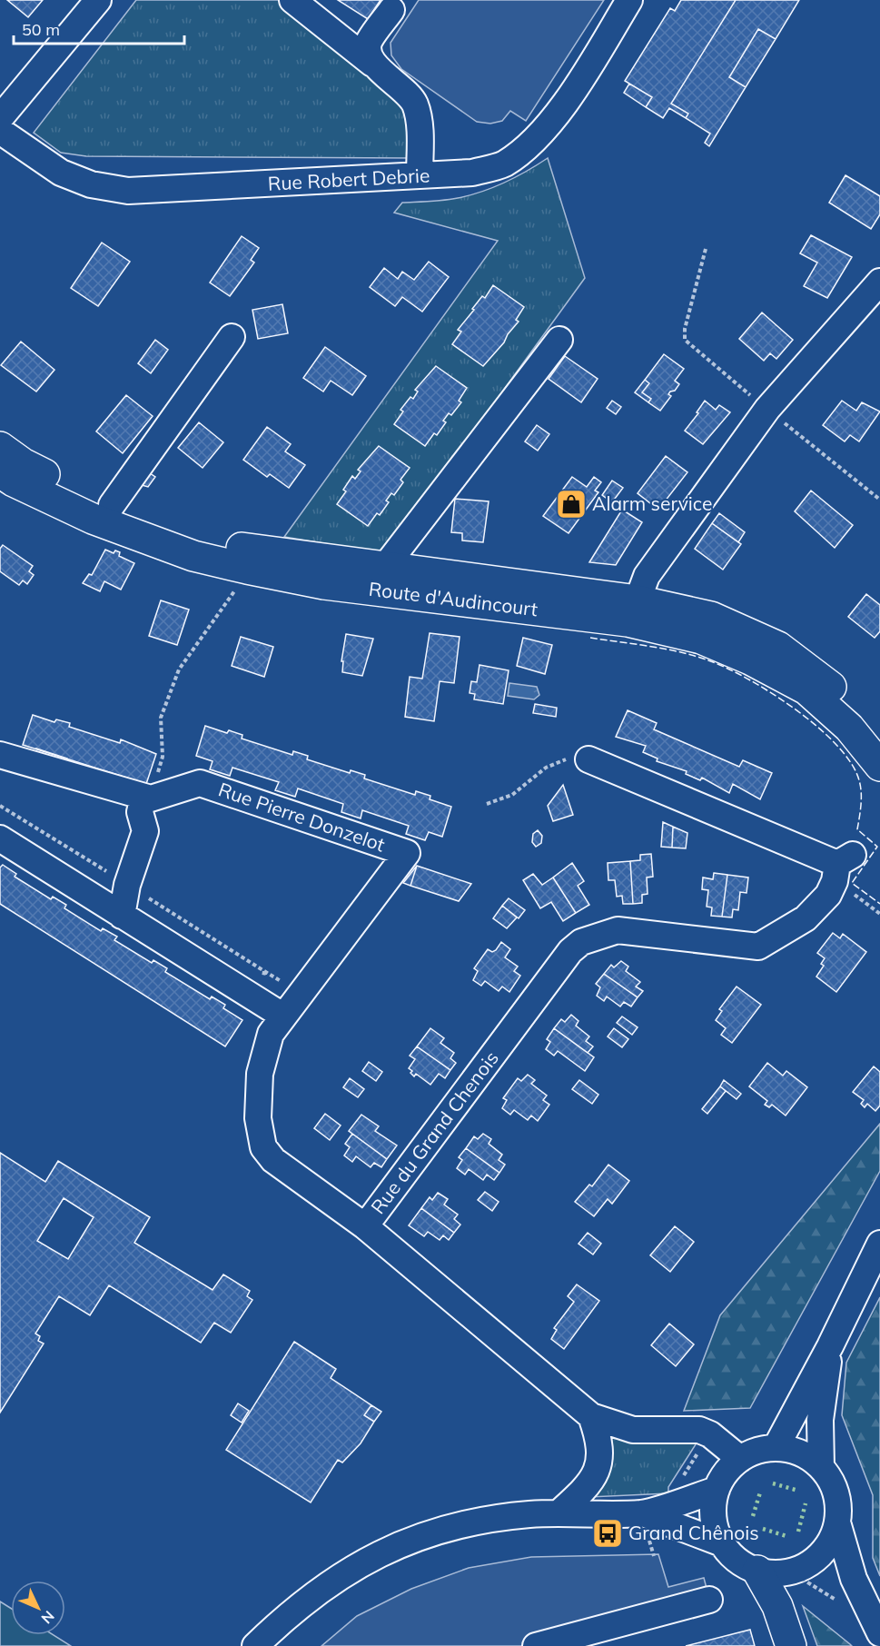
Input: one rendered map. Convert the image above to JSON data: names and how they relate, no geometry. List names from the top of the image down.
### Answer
{
  "streets": {
    "main road": ["Route d'Audincourt"],
    "street": ["Rue Robert Debrie", "Rue Pierre Donzelot", "Rue du Grand Chenois"]
  },
  "crossings": [
    ["Rue Pierre Donzelot", "Rue du Grand Chenois"]
  ],
  "places": {
    "shop": ["Alarm service"],
    "bus stop": ["Grand Chênois"]
  },
  "scale_bar": "50 m",
  "north": "bottom right"
}
